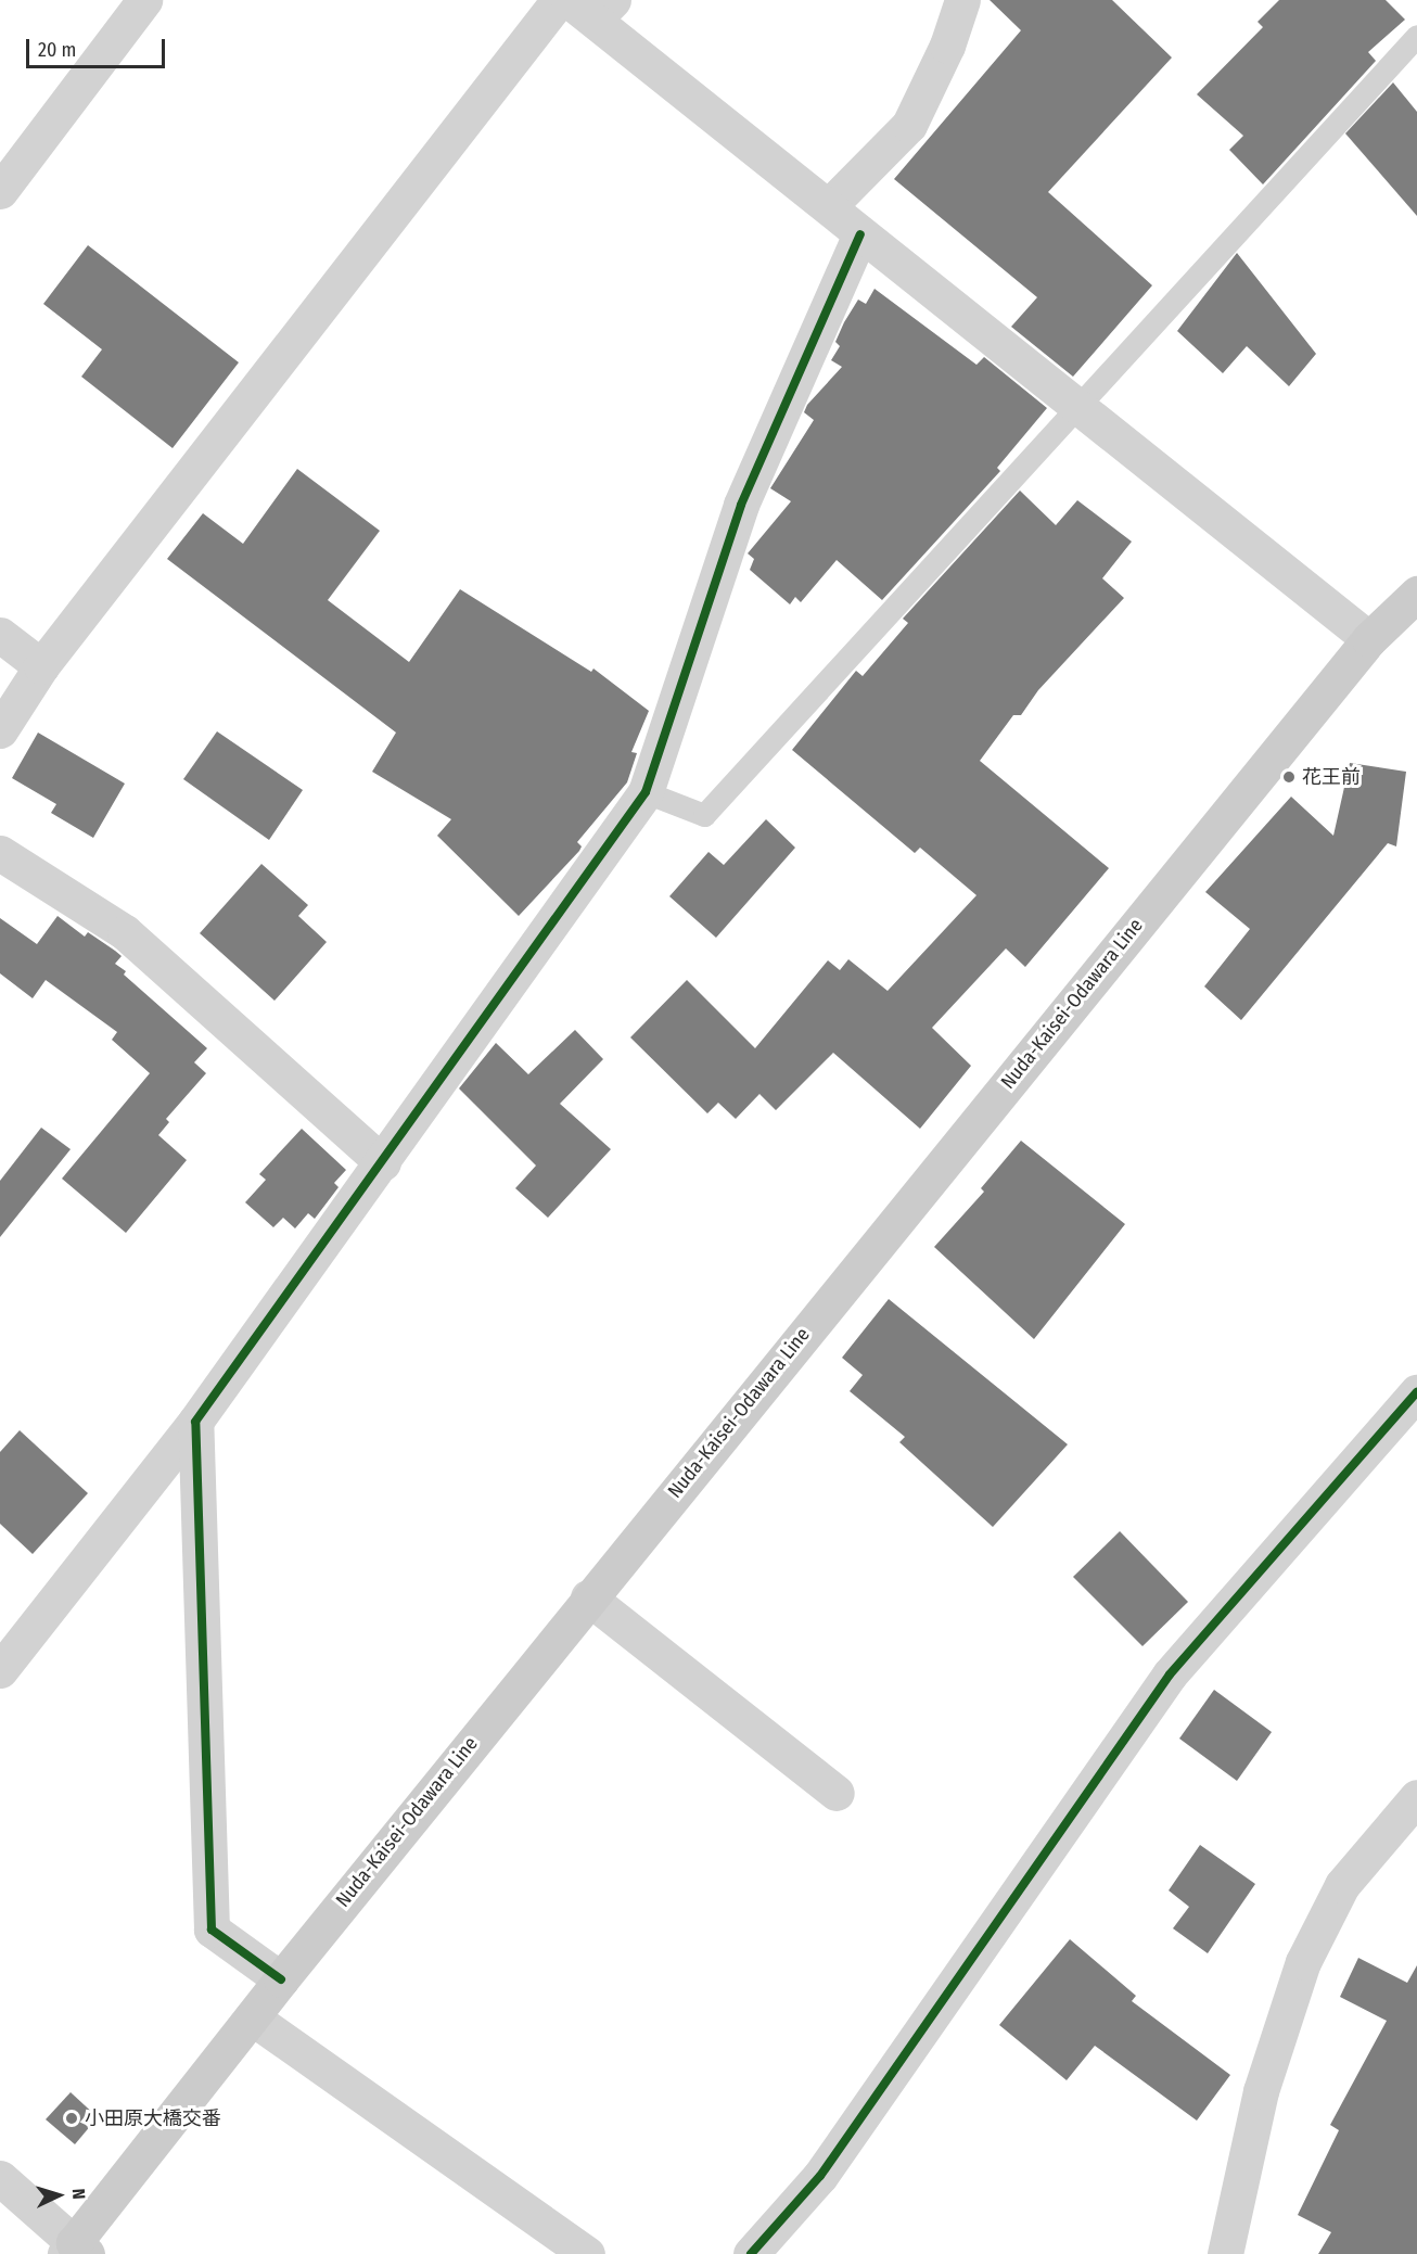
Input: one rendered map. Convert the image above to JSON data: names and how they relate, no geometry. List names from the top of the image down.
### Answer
{
  "streets": {
    "main road": ["Nuda-Kaisei-Odawara Line"]
  },
  "places": ["花王前", "小田原大橋交番"],
  "scale_bar": "20 m",
  "north": "right"
}
